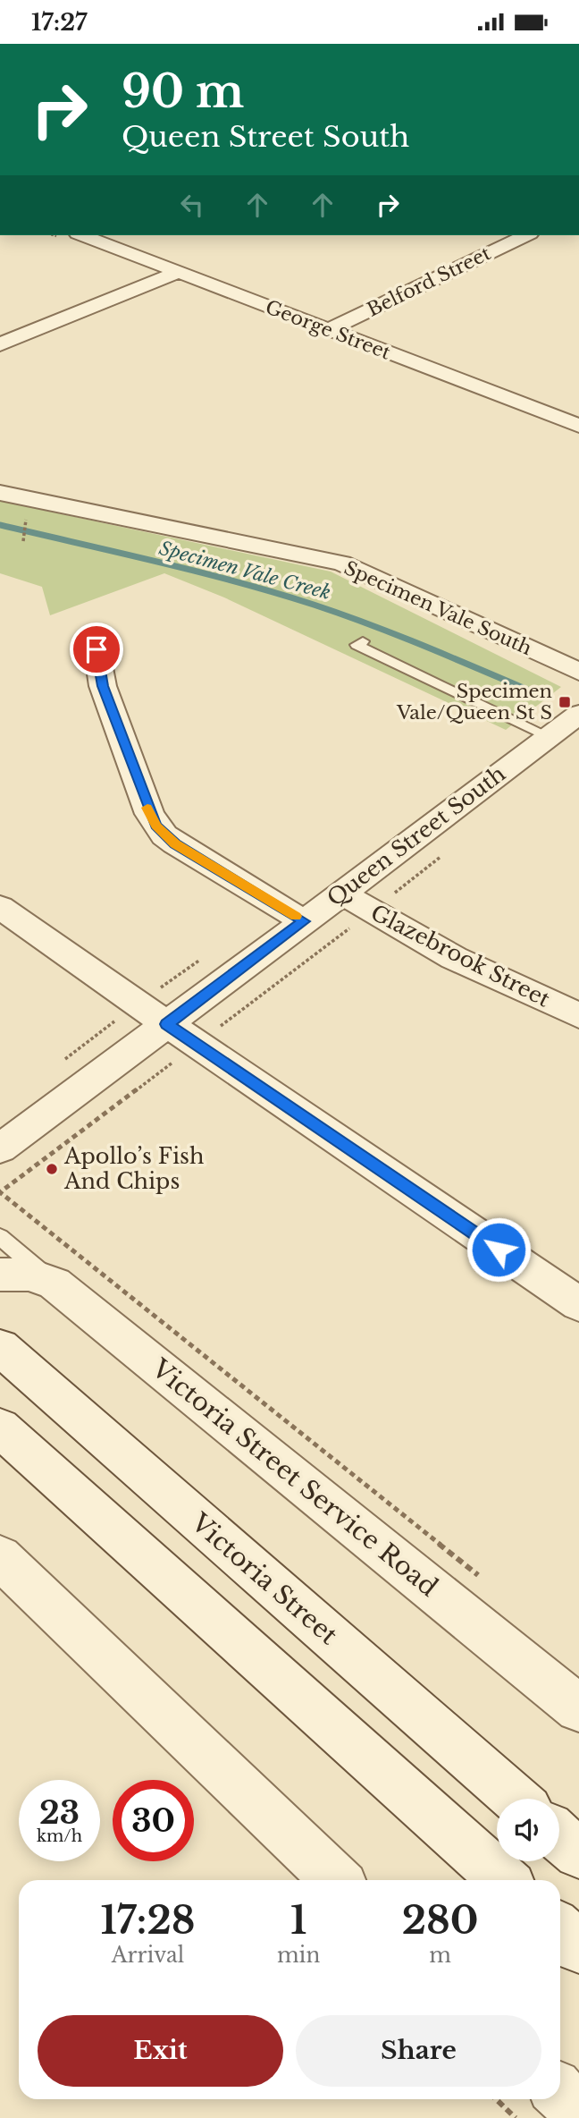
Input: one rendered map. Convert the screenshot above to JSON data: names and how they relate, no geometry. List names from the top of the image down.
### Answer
{
  "streets": {
    "street": [
      "Belford Street",
      "George Street",
      "Specimen Vale South",
      "Queen Street South",
      "Glazebrook Street",
      "Victoria Street Service Road",
      "Victoria Street"
    ]
  },
  "crossings": [
    ["Belford Street", "George Street"],
    ["Queen Street South", "Glazebrook Street"]
  ],
  "water": ["Specimen Vale Creek"],
  "places": {
    "transit": ["Specimen Vale/Queen St S"],
    "other": ["Apollo’s Fish And Chips"]
  },
  "page": {
    "status": "17:27",
    "turn": ["90 m", "Queen Street South"],
    "speed": "23 km/h",
    "limit": "30",
    "eta": [
      "17:28",
      "Arrival",
      "1",
      "min",
      "280",
      "m"
    ],
    "buttons": ["Exit", "Share"]
  }
}
